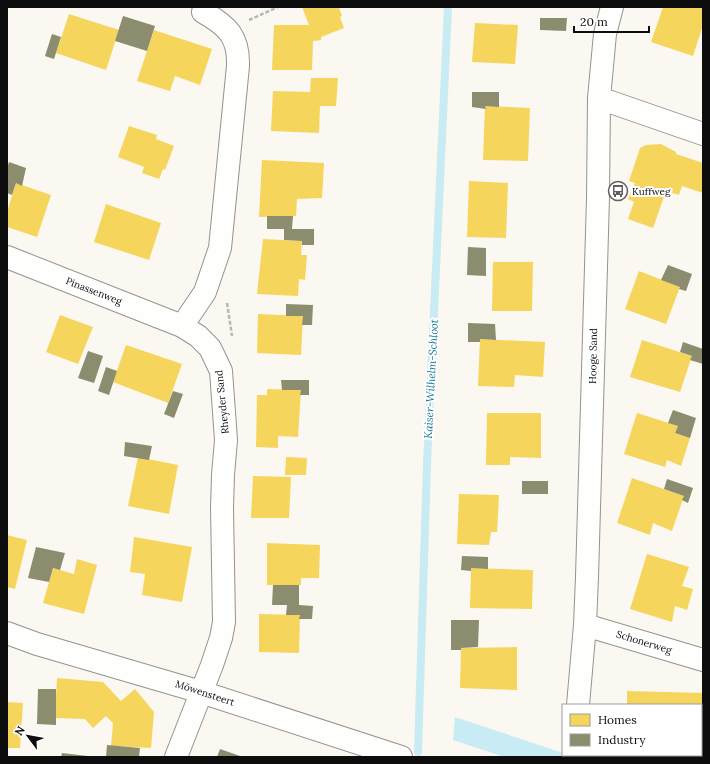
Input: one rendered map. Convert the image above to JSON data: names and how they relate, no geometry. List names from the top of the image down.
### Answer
{
  "streets": {
    "street": [
      "Pinassenweg",
      "Hooge Sand",
      "Rheyder Sand",
      "Schonerweg",
      "Möwensteert"
    ]
  },
  "crossings": [
    ["Pinassenweg", "Rheyder Sand"],
    ["Hooge Sand", "Schonerweg"],
    ["Rheyder Sand", "Möwensteert"]
  ],
  "water": ["Kaiser-Wilhelm-Schloot"],
  "places": {
    "bus stop": ["Kuffweg"]
  },
  "legend": ["Homes", "Industry"],
  "scale_bar": "20 m",
  "north": "top left"
}
